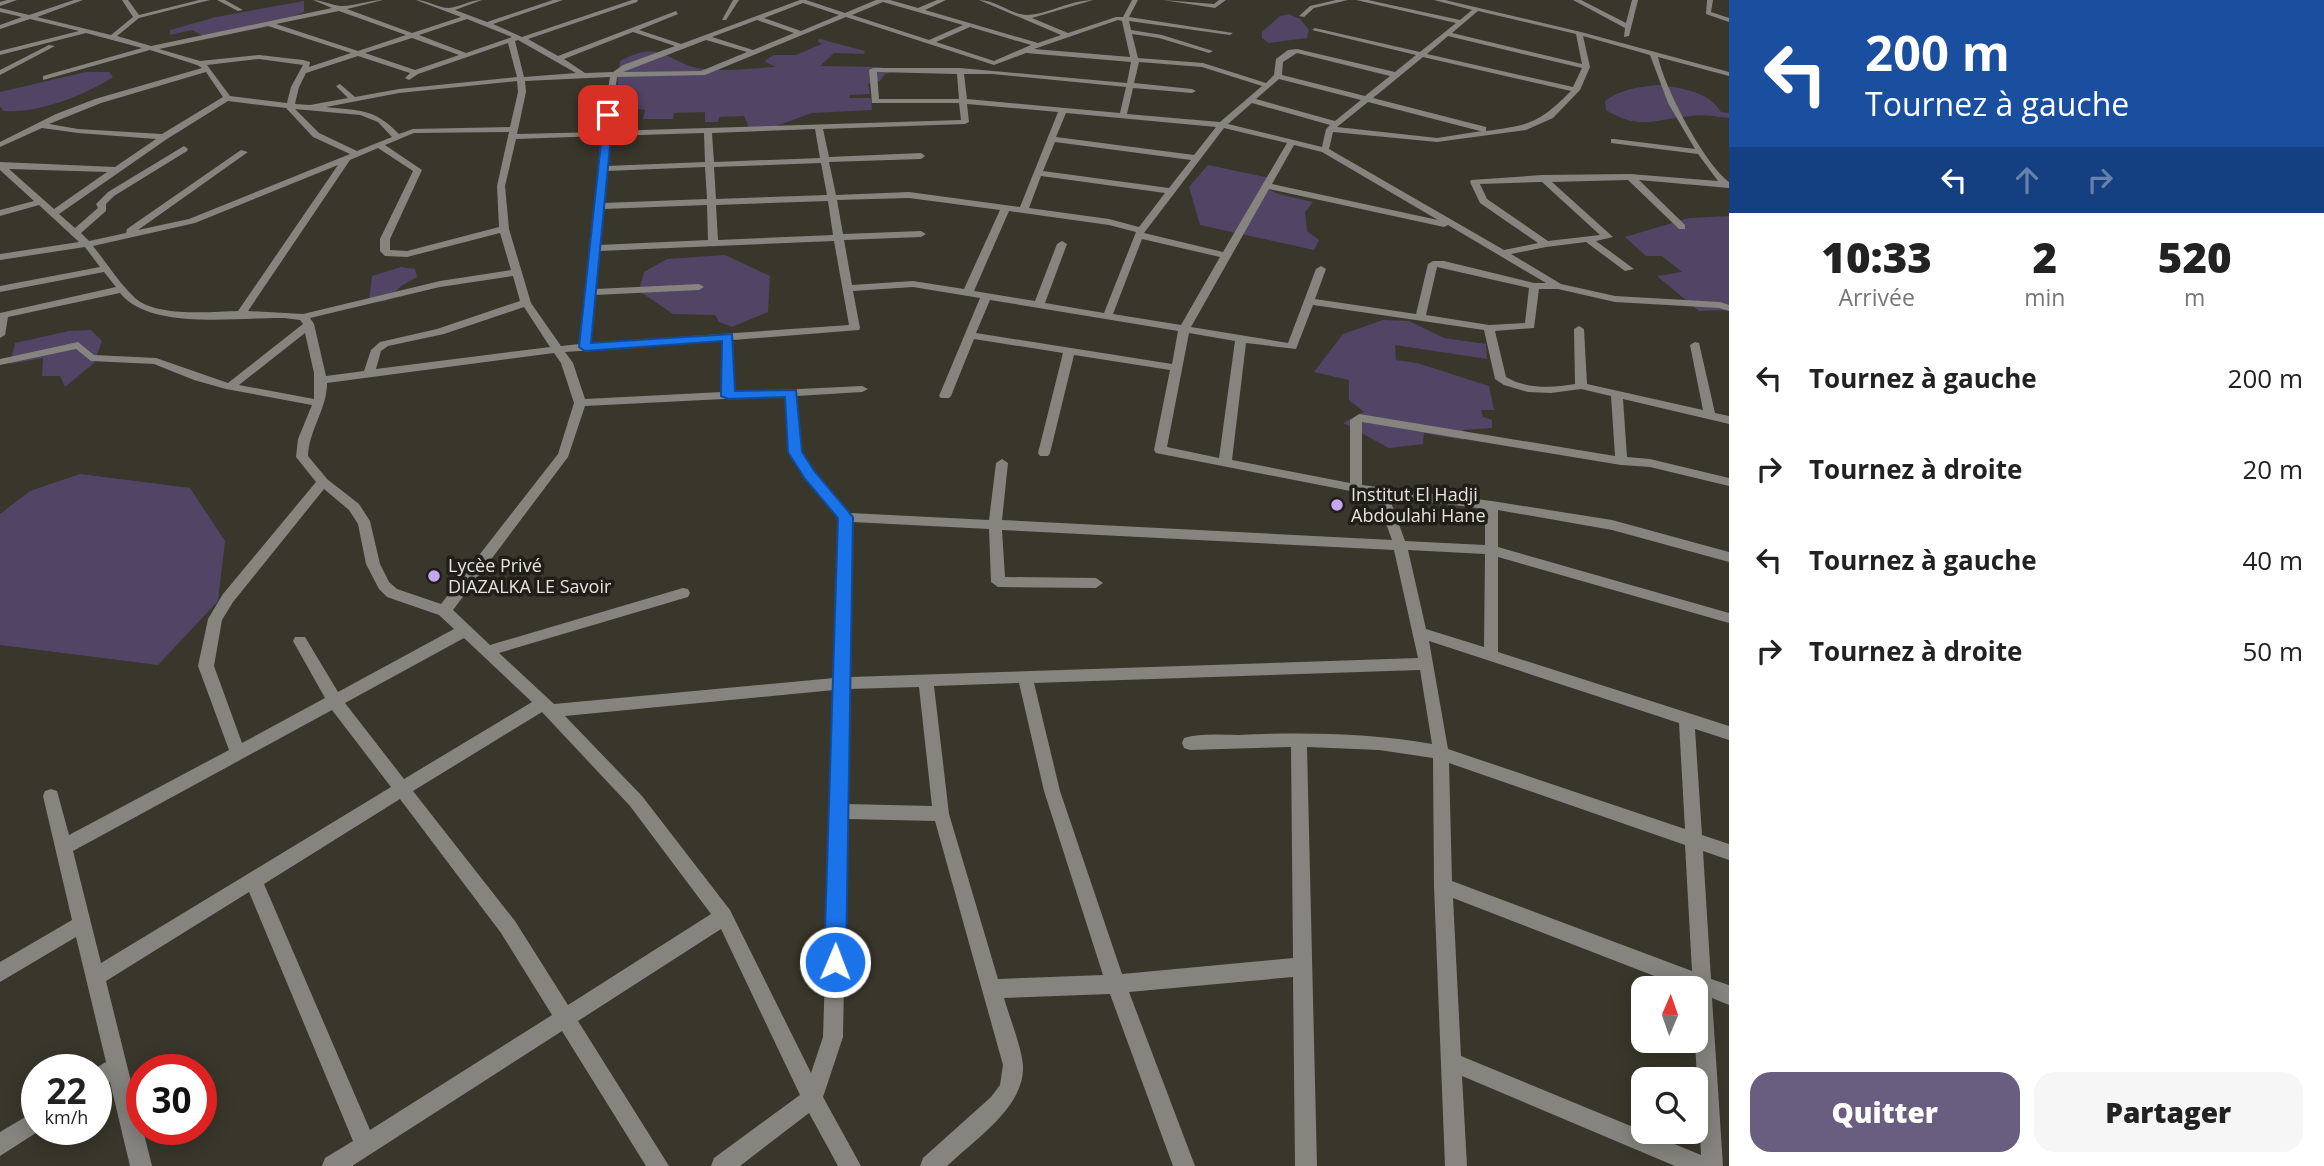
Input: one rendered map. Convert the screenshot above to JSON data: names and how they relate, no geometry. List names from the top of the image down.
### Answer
{
  "places": ["Institut El Hadji Abdoulahi Hane", "Lycèe Privé DIAZALKA LE Savoir"],
  "north": "top",
  "page": {
    "turn": ["200 m", "Tournez à gauche"],
    "eta": [
      "10:33",
      "Arrivée",
      "2",
      "min",
      "520",
      "m"
    ],
    "list": [
      {
        "name": "Tournez à gauche",
        "value": "200 m"
      },
      {
        "name": "Tournez à droite",
        "value": "20 m"
      },
      {
        "name": "Tournez à gauche",
        "value": "40 m"
      },
      {
        "name": "Tournez à droite",
        "value": "50 m"
      }
    ],
    "speed": "22 km/h",
    "limit": "30",
    "buttons": ["Quitter", "Partager"]
  }
}
